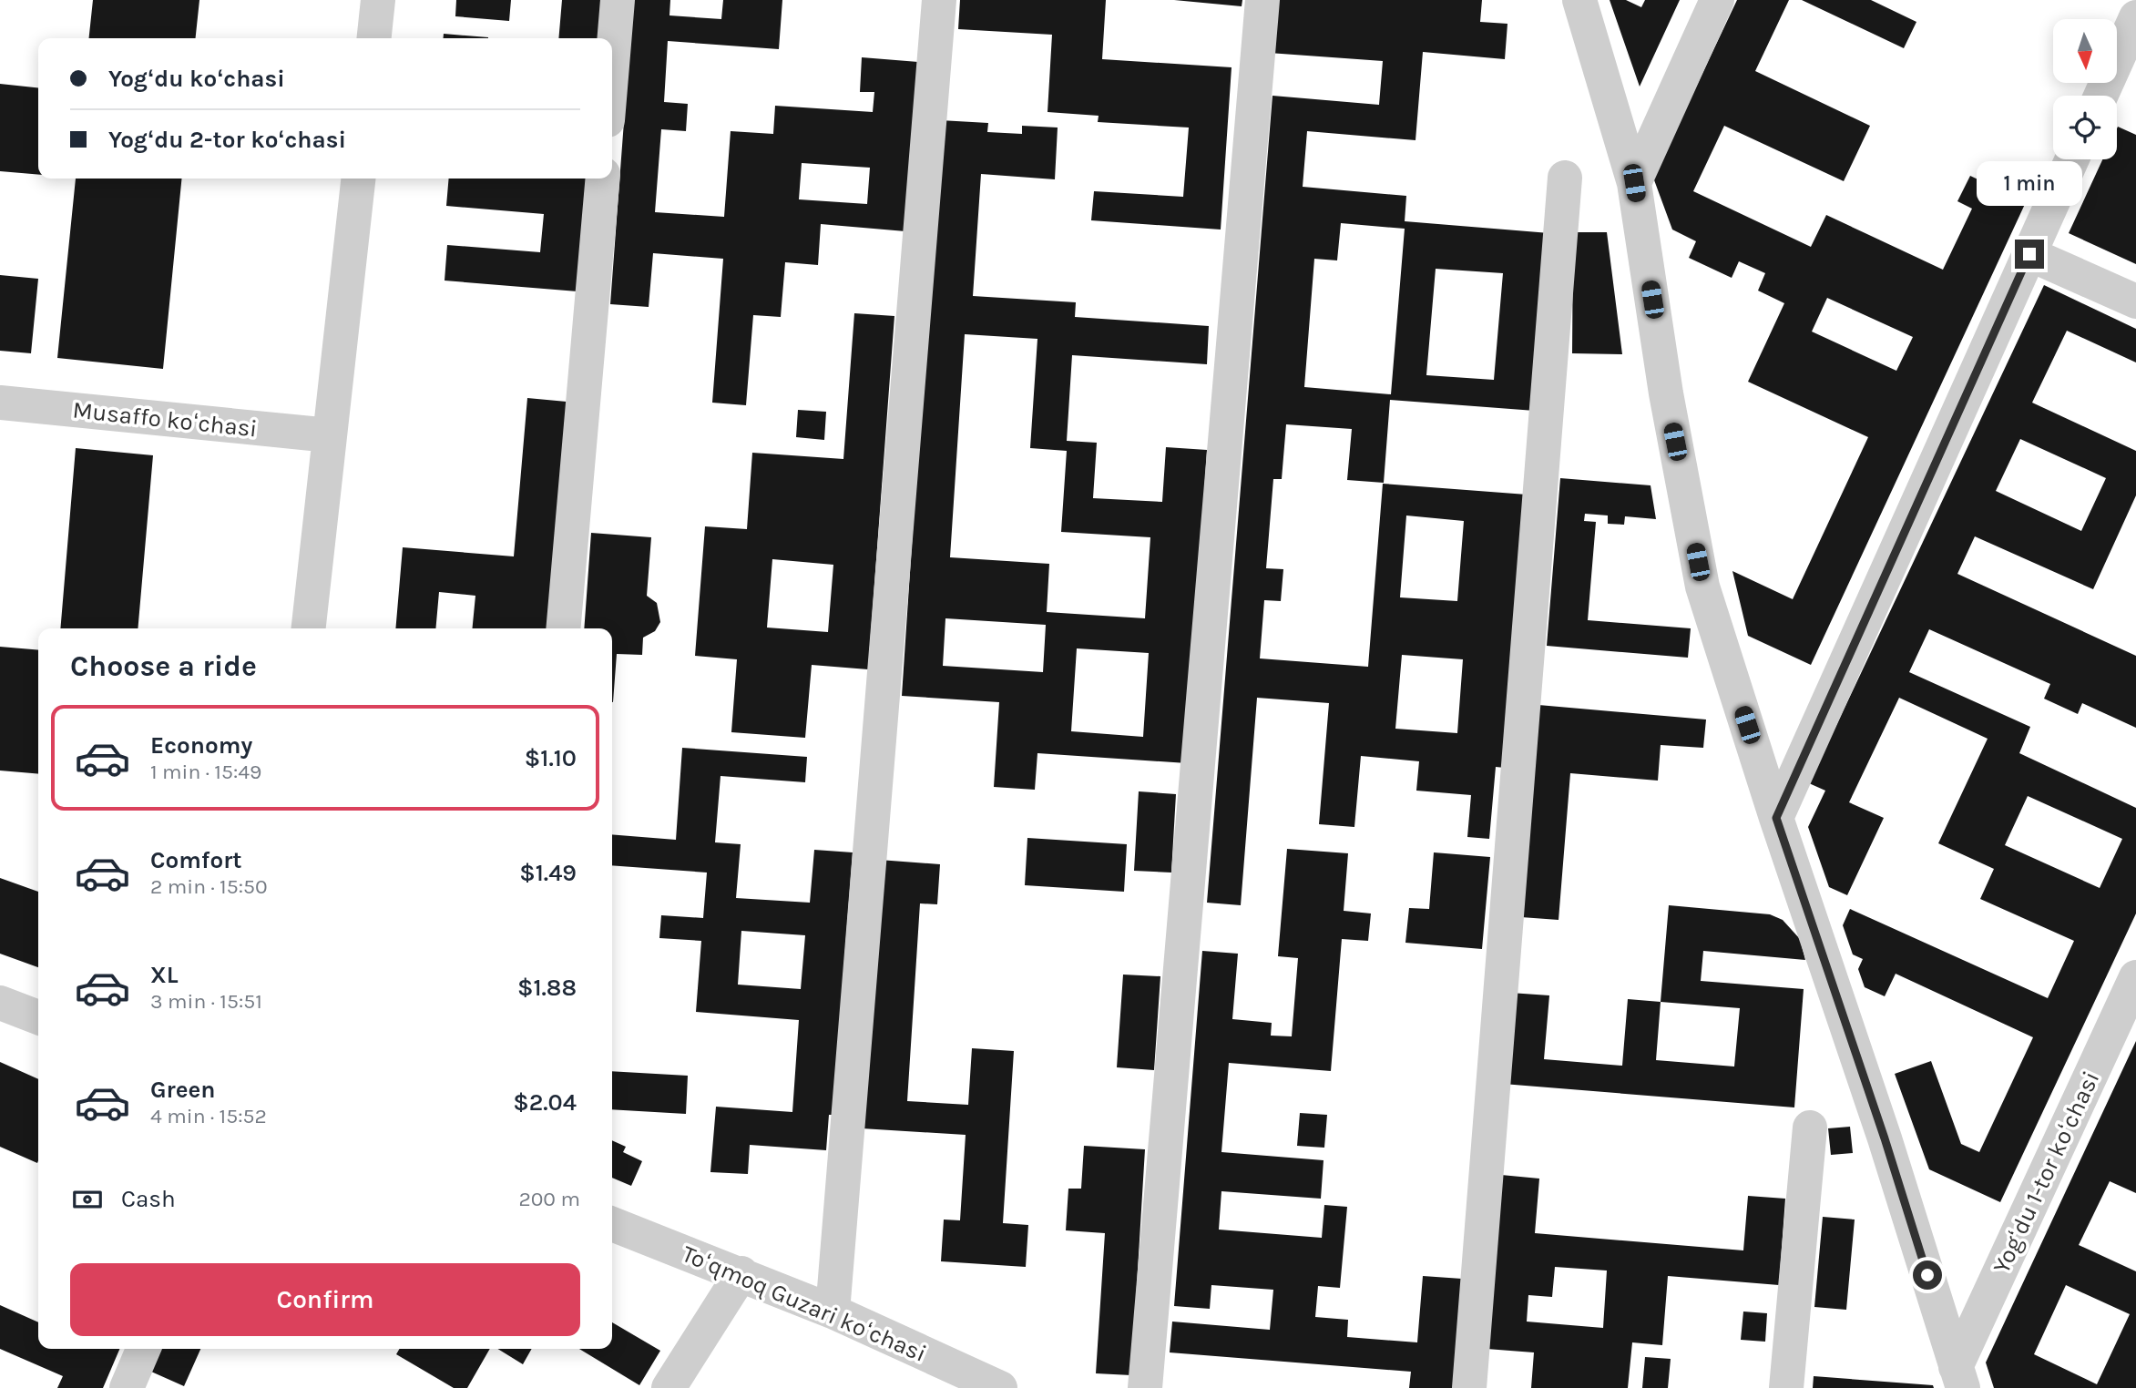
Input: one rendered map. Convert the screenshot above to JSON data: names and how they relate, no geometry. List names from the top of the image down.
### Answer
{
  "streets": {
    "street": ["Musaffo koʻchasi", "Yogʻdu 1-tor koʻchasi", "Toʻqmoq Guzari koʻchasi"]
  },
  "north": "bottom",
  "page": {
    "banner": ["Yogʻdu koʻchasi", "Yogʻdu 2-tor koʻchasi"],
    "bubble": "1 min",
    "heading": "Choose a ride",
    "list": [
      {
        "name": "Economy",
        "note": "1 min · 15:49",
        "value": "$1.10"
      },
      {
        "name": "Comfort",
        "note": "2 min · 15:50",
        "value": "$1.49"
      },
      {
        "name": "XL",
        "note": "3 min · 15:51",
        "value": "$1.88"
      },
      {
        "name": "Green",
        "note": "4 min · 15:52",
        "value": "$2.04"
      }
    ],
    "pay": ["Cash", "200 m"],
    "buttons": "Confirm"
  }
}
